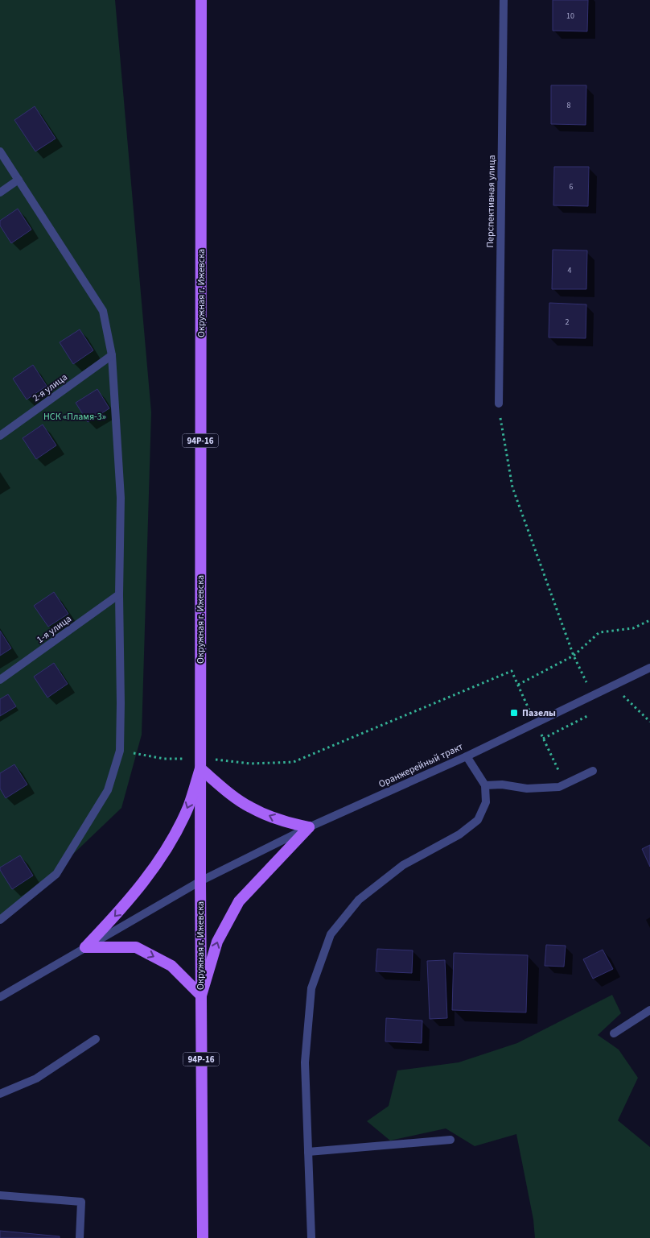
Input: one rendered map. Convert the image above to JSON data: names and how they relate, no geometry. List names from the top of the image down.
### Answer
{
  "streets": {
    "main road": ["Окружная г. Ижевска", "94Р-16"],
    "street": [
      "Перспективная улица",
      "2-я улица",
      "1-я улица",
      "Оранжерейный тракт"
    ]
  },
  "crossings": [
    ["Окружная г. Ижевска", "Оранжерейный тракт"]
  ],
  "parks": ["НСК «Пламя-3»"],
  "places": {
    "transit": ["Пазелы"]
  },
  "house_numbers": [
    "10",
    "8",
    "6",
    "4",
    "2"
  ]
}
